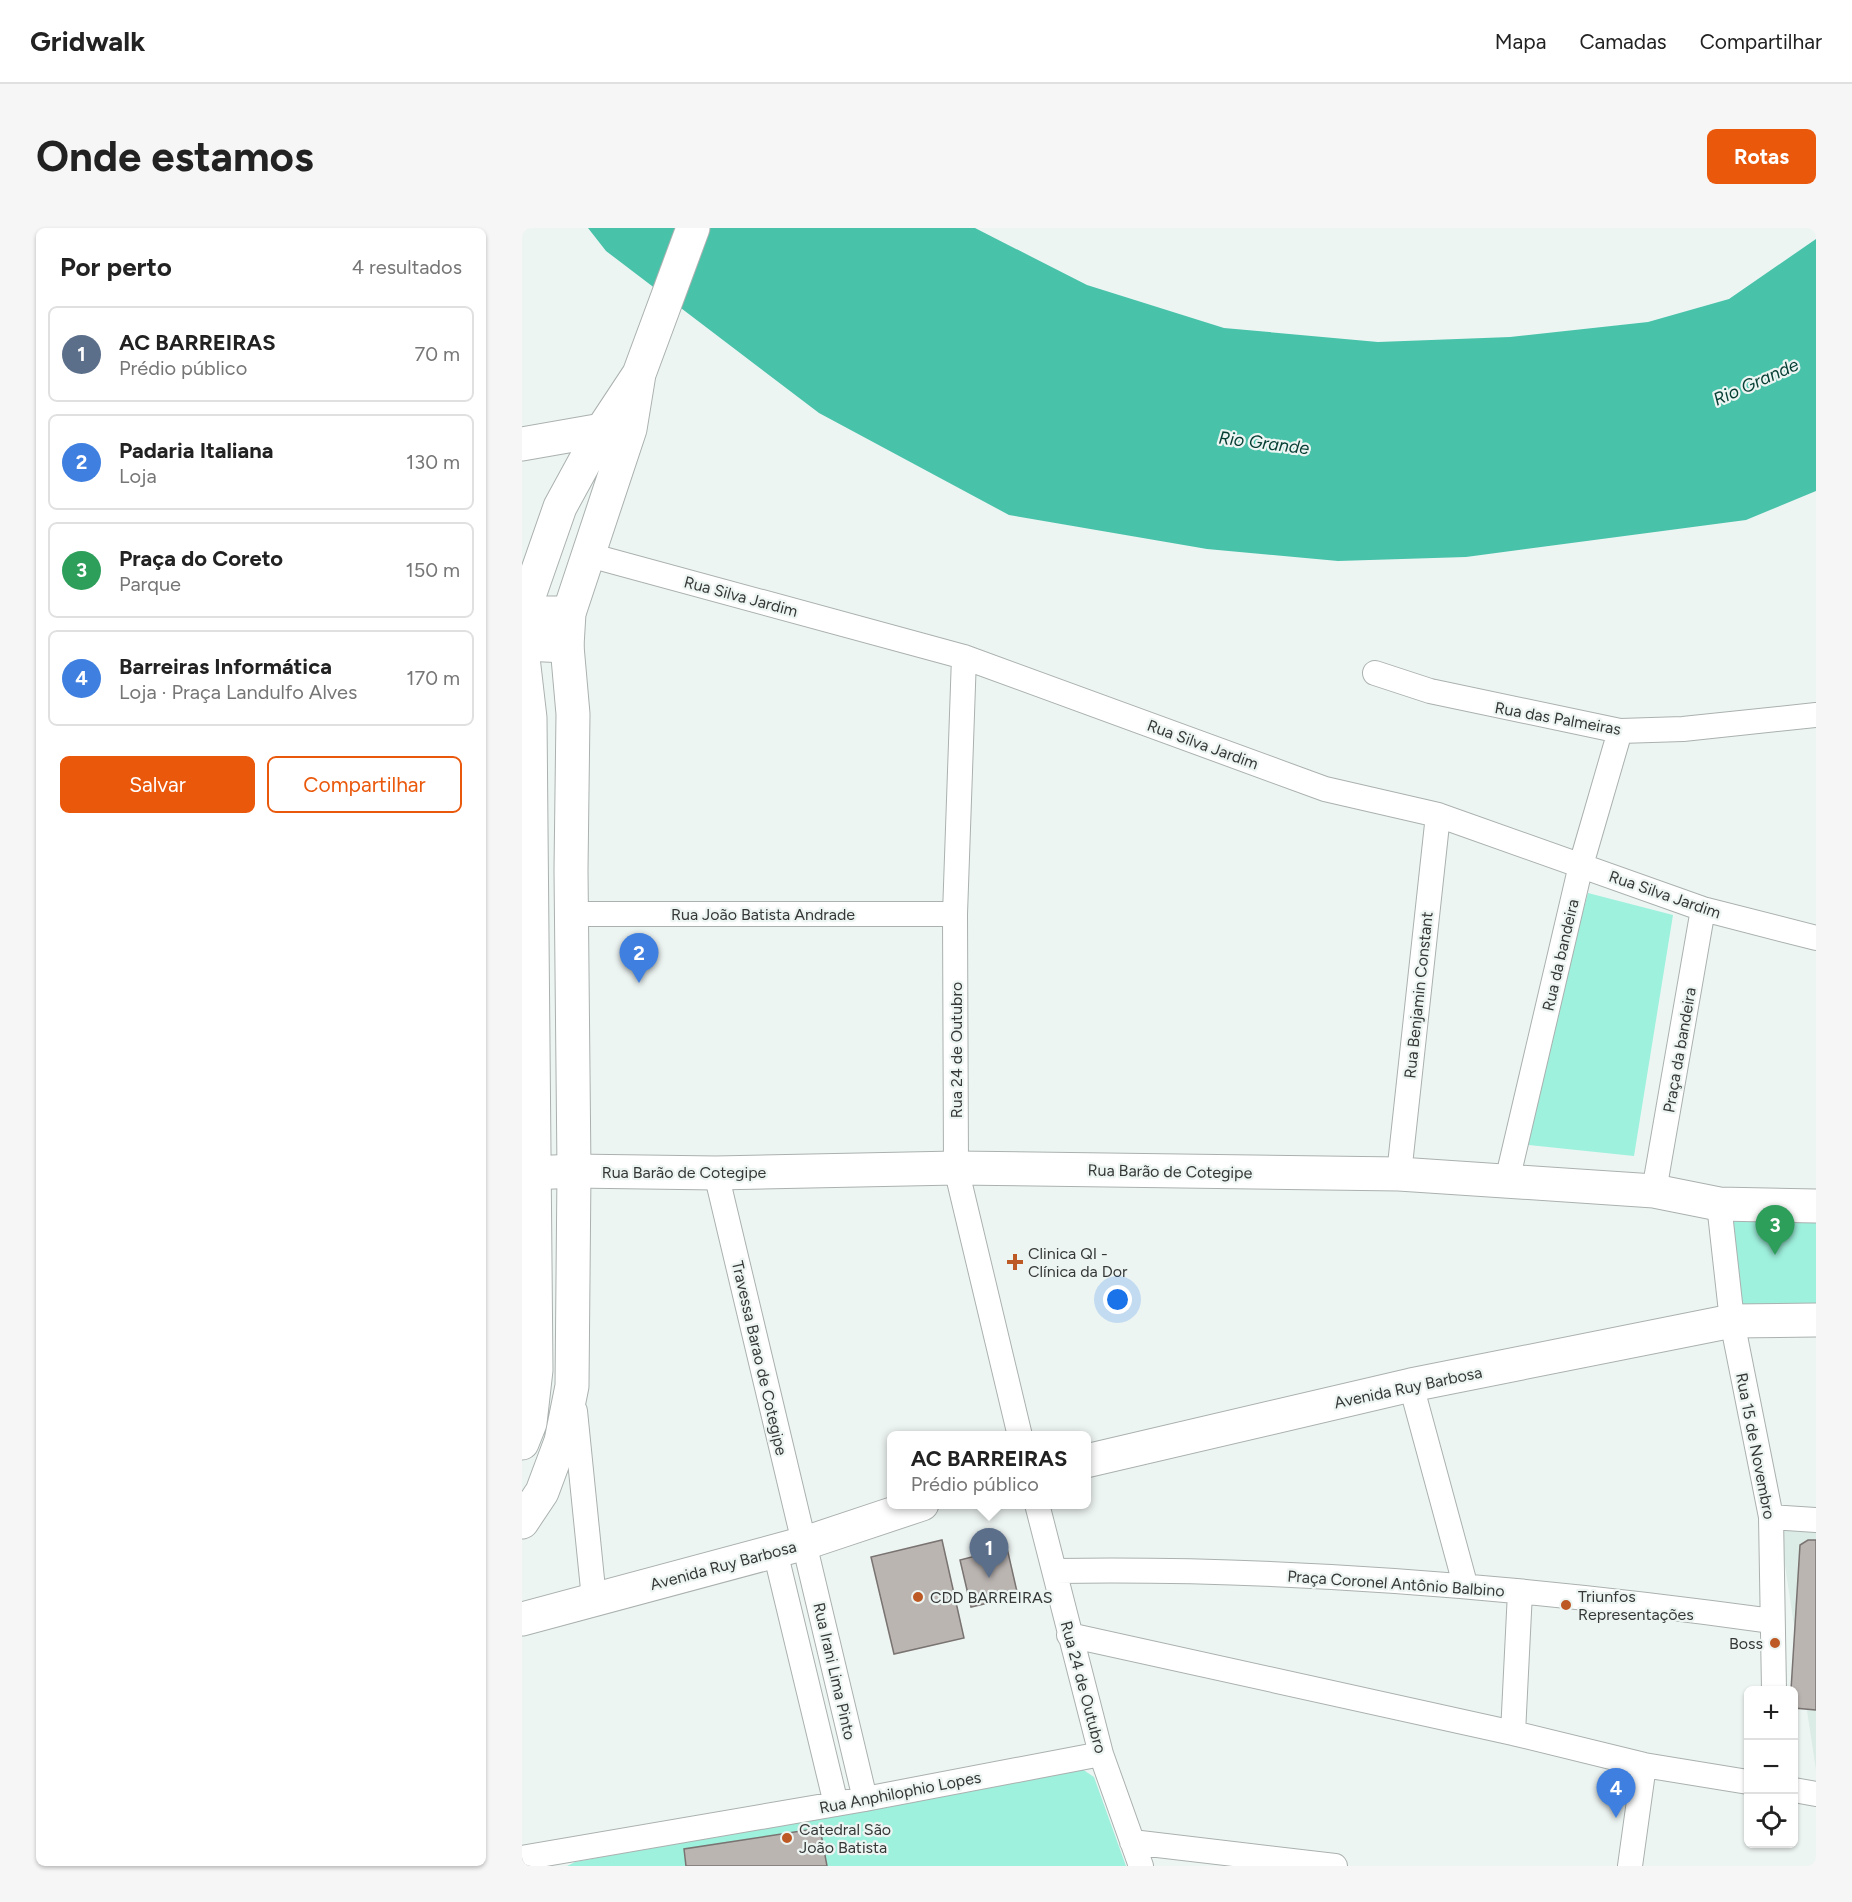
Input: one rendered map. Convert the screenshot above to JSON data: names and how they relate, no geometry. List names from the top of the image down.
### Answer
{
  "streets": {
    "main road": ["Rua Barão de Cotegipe", "Avenida Ruy Barbosa"],
    "street": [
      "Rua Silva Jardim",
      "Rua das Palmeiras",
      "Rua João Batista Andrade",
      "Rua da bandeira",
      "Rua Benjamin Constant",
      "Rua 24 de Outubro",
      "Praça da bandeira",
      "Travessa Barao de Cotegipe",
      "Rua 15 de Novembro",
      "Praça Coronel Antônio Balbino",
      "Rua Irani Lima Pinto",
      "Rua Anphilophio Lopes"
    ]
  },
  "crossings": [
    ["Rua Silva Jardim", "Rua da bandeira"],
    ["Rua Silva Jardim", "Rua Benjamin Constant"],
    ["Rua Silva Jardim", "Rua 24 de Outubro"],
    ["Rua Silva Jardim", "Praça da bandeira"],
    ["Rua das Palmeiras", "Rua da bandeira"],
    ["Rua João Batista Andrade", "Rua 24 de Outubro"],
    ["Rua da bandeira", "Rua Barão de Cotegipe"],
    ["Rua Benjamin Constant", "Rua Barão de Cotegipe"],
    ["Rua 24 de Outubro", "Rua Barão de Cotegipe"],
    ["Rua 24 de Outubro", "Praça Coronel Antônio Balbino"],
    ["Rua 24 de Outubro", "Rua Anphilophio Lopes"],
    ["Praça da bandeira", "Rua Barão de Cotegipe"],
    ["Rua Barão de Cotegipe", "Travessa Barao de Cotegipe"],
    ["Rua Barão de Cotegipe", "Rua 15 de Novembro"],
    ["Travessa Barao de Cotegipe", "Avenida Ruy Barbosa"],
    ["Travessa Barao de Cotegipe", "Rua Irani Lima Pinto"],
    ["Avenida Ruy Barbosa", "Rua 15 de Novembro"],
    ["Avenida Ruy Barbosa", "Rua Irani Lima Pinto"],
    ["Rua 15 de Novembro", "Praça Coronel Antônio Balbino"],
    ["Rua Irani Lima Pinto", "Rua Anphilophio Lopes"]
  ],
  "water": ["Rio Grande"],
  "places": {
    "health": ["Clinica QI - Clínica da Dor"],
    "other": [
      "CDD BARREIRAS",
      "Triunfos Representações",
      "Boss",
      "Catedral São João Batista"
    ]
  },
  "page": {
    "header": "Gridwalk",
    "nav": ["Mapa", "Camadas", "Compartilhar"],
    "buttons": [
      "Rotas",
      ["Salvar", "Compartilhar"]
    ],
    "title": "Onde estamos",
    "heading": ["Por perto", "4 resultados"],
    "list": [
      {
        "mark": "1",
        "name": "AC BARREIRAS",
        "note": "Prédio público",
        "value": "70 m"
      },
      {
        "mark": "2",
        "name": "Padaria Italiana",
        "note": "Loja",
        "value": "130 m"
      },
      {
        "mark": "3",
        "name": "Praça do Coreto",
        "note": "Parque",
        "value": "150 m"
      },
      {
        "mark": "4",
        "name": "Barreiras Informática",
        "note": "Loja · Praça Landulfo Alves",
        "value": "170 m"
      }
    ],
    "pins": [
      "2",
      "3",
      "1",
      "4"
    ],
    "popup": ["AC BARREIRAS", "Prédio público"],
    "map_buttons": ["+", "−"]
  }
}
